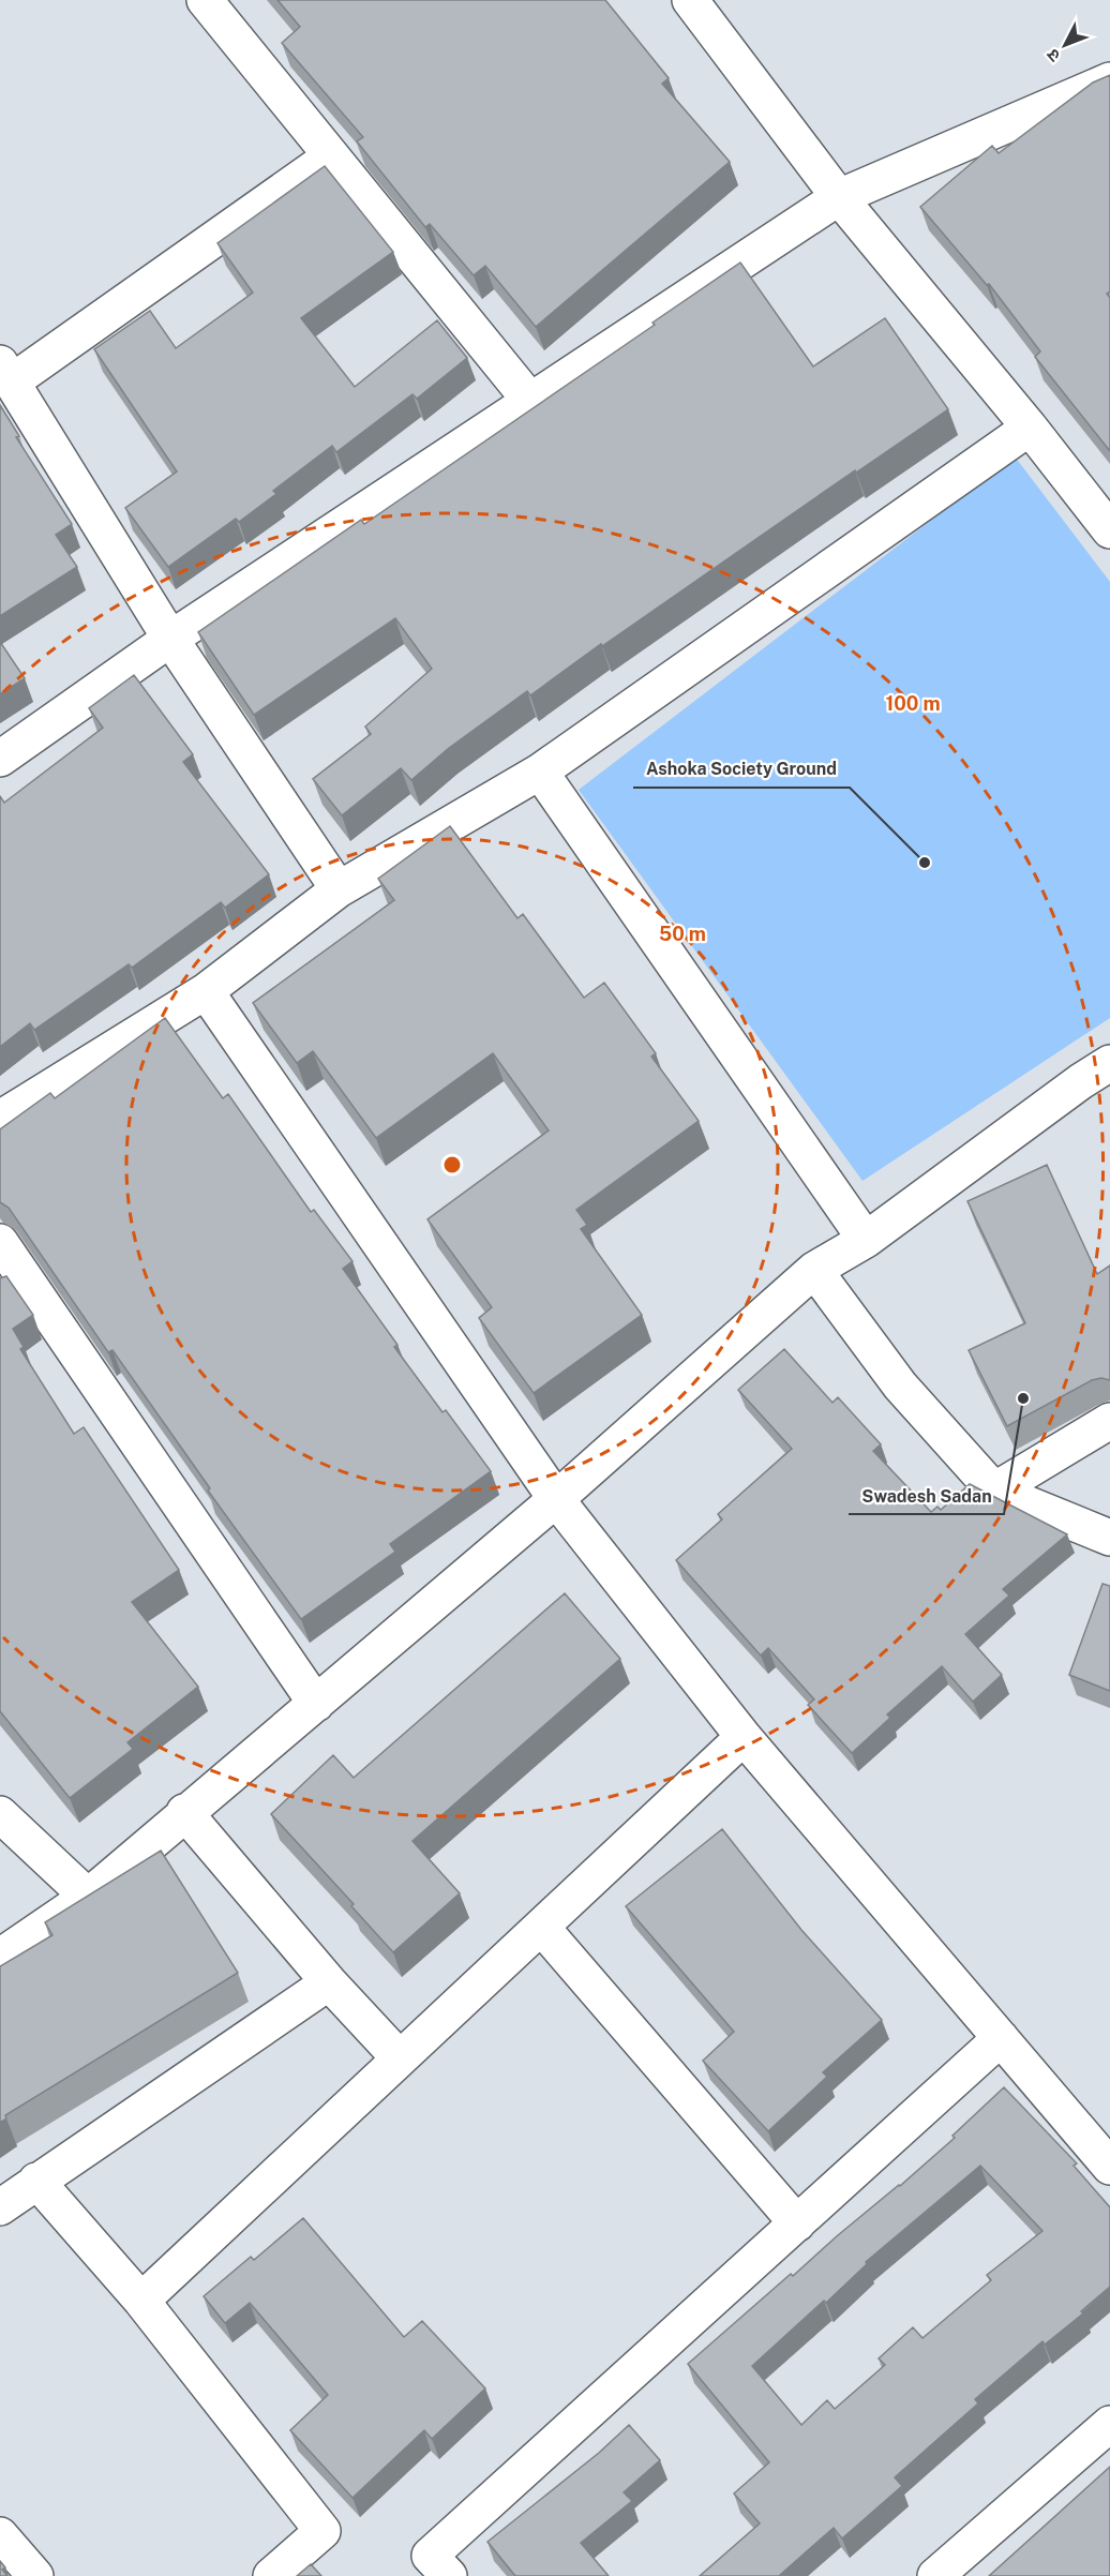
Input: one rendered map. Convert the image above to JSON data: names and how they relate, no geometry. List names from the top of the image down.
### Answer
{
  "places": ["Ashoka Society Ground", "Swadesh Sadan"],
  "north": "bottom left",
  "rings": ["100 m", "50 m"]
}
